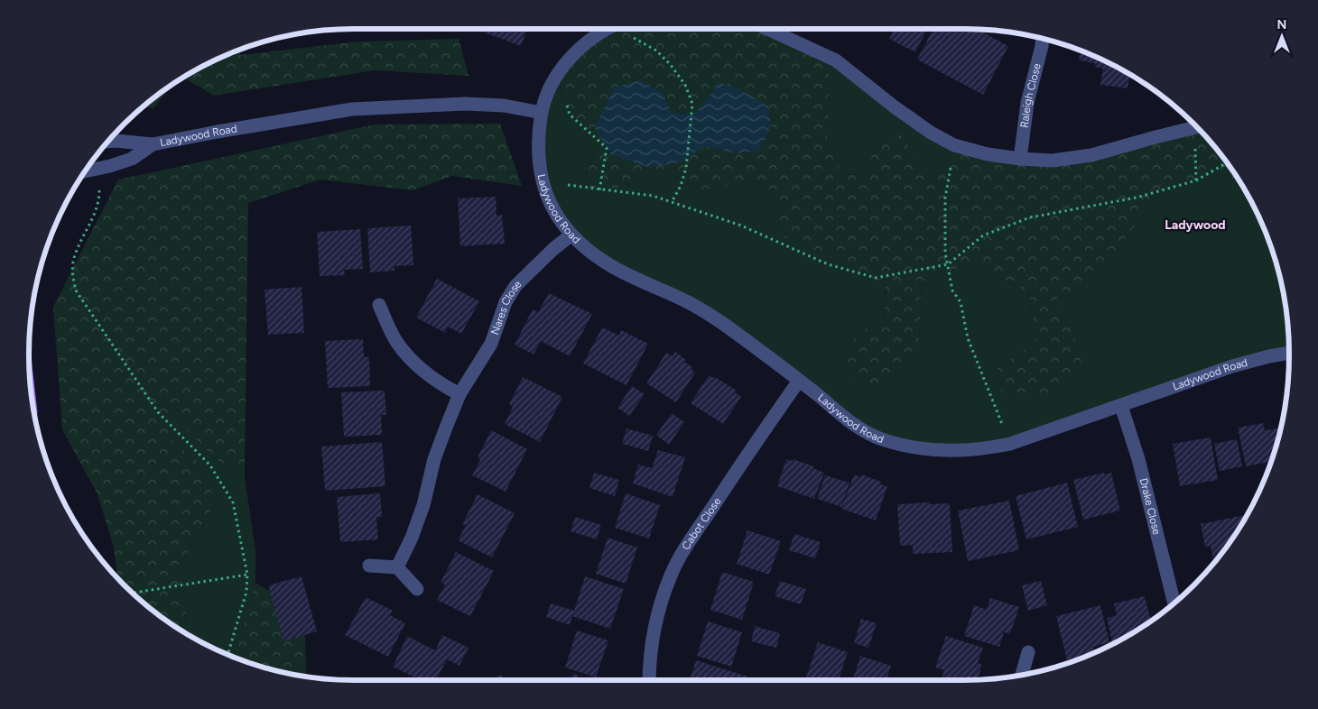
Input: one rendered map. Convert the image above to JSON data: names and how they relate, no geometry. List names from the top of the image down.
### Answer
{
  "streets": {
    "street": [
      "Raleigh Close",
      "Ladywood Road",
      "Nares Close",
      "Drake Close",
      "Cabot Close"
    ]
  },
  "crossings": [
    ["Ladywood Road", "Nares Close"],
    ["Ladywood Road", "Drake Close"],
    ["Ladywood Road", "Cabot Close"]
  ],
  "districts": ["Ladywood"],
  "north": "top"
}
